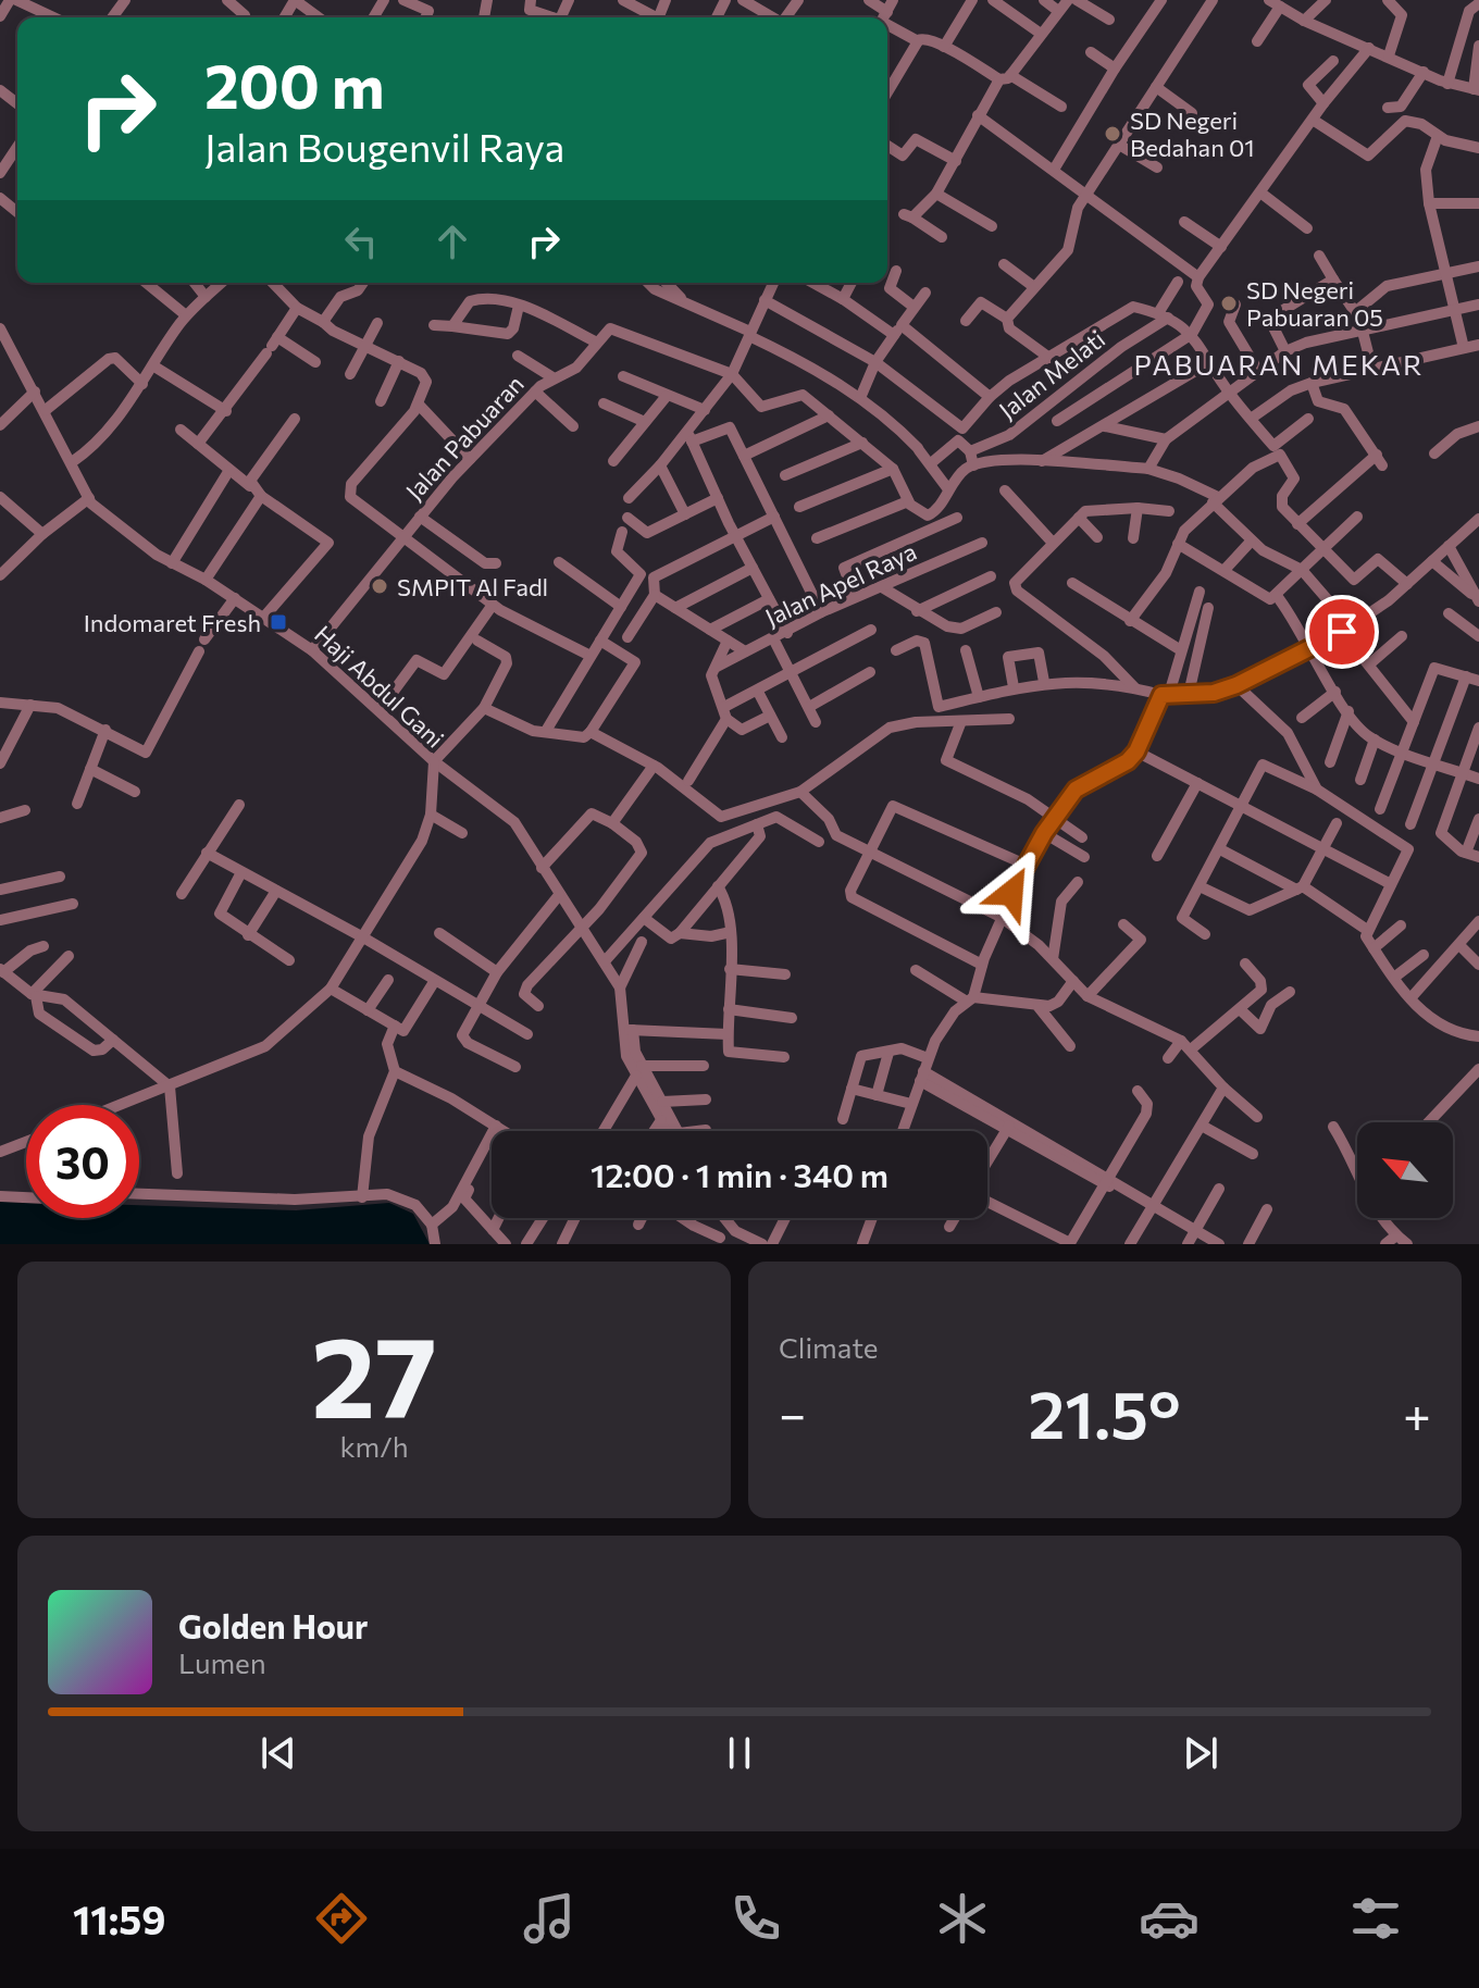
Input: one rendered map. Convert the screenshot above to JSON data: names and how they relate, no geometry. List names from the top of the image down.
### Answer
{
  "streets": {
    "street": [
      "Jalan Melati",
      "Jalan Pabuaran",
      "Jalan Apel Raya",
      "Haji Abdul Gani"
    ]
  },
  "crossings": [
    ["Jalan Pabuaran", "Haji Abdul Gani"]
  ],
  "districts": ["PABUARAN MEKAR"],
  "places": {
    "other": ["SD Negeri Bedahan 01", "SD Negeri Pabuaran 05", "SMPIT Al Fadl"],
    "transit": ["Indomaret Fresh"]
  },
  "north": "top left",
  "page": {
    "turn": ["200 m", "Jalan Bougenvil Raya"],
    "limit": "30",
    "trip": "12:00 · 1 min · 340 m",
    "tile": [
      ["27", "km/h"],
      "Climate"
    ],
    "heat": ["−", "21.5°", "+"],
    "song": ["Golden Hour", "Lumen"],
    "tabs": "11:59"
  }
}
